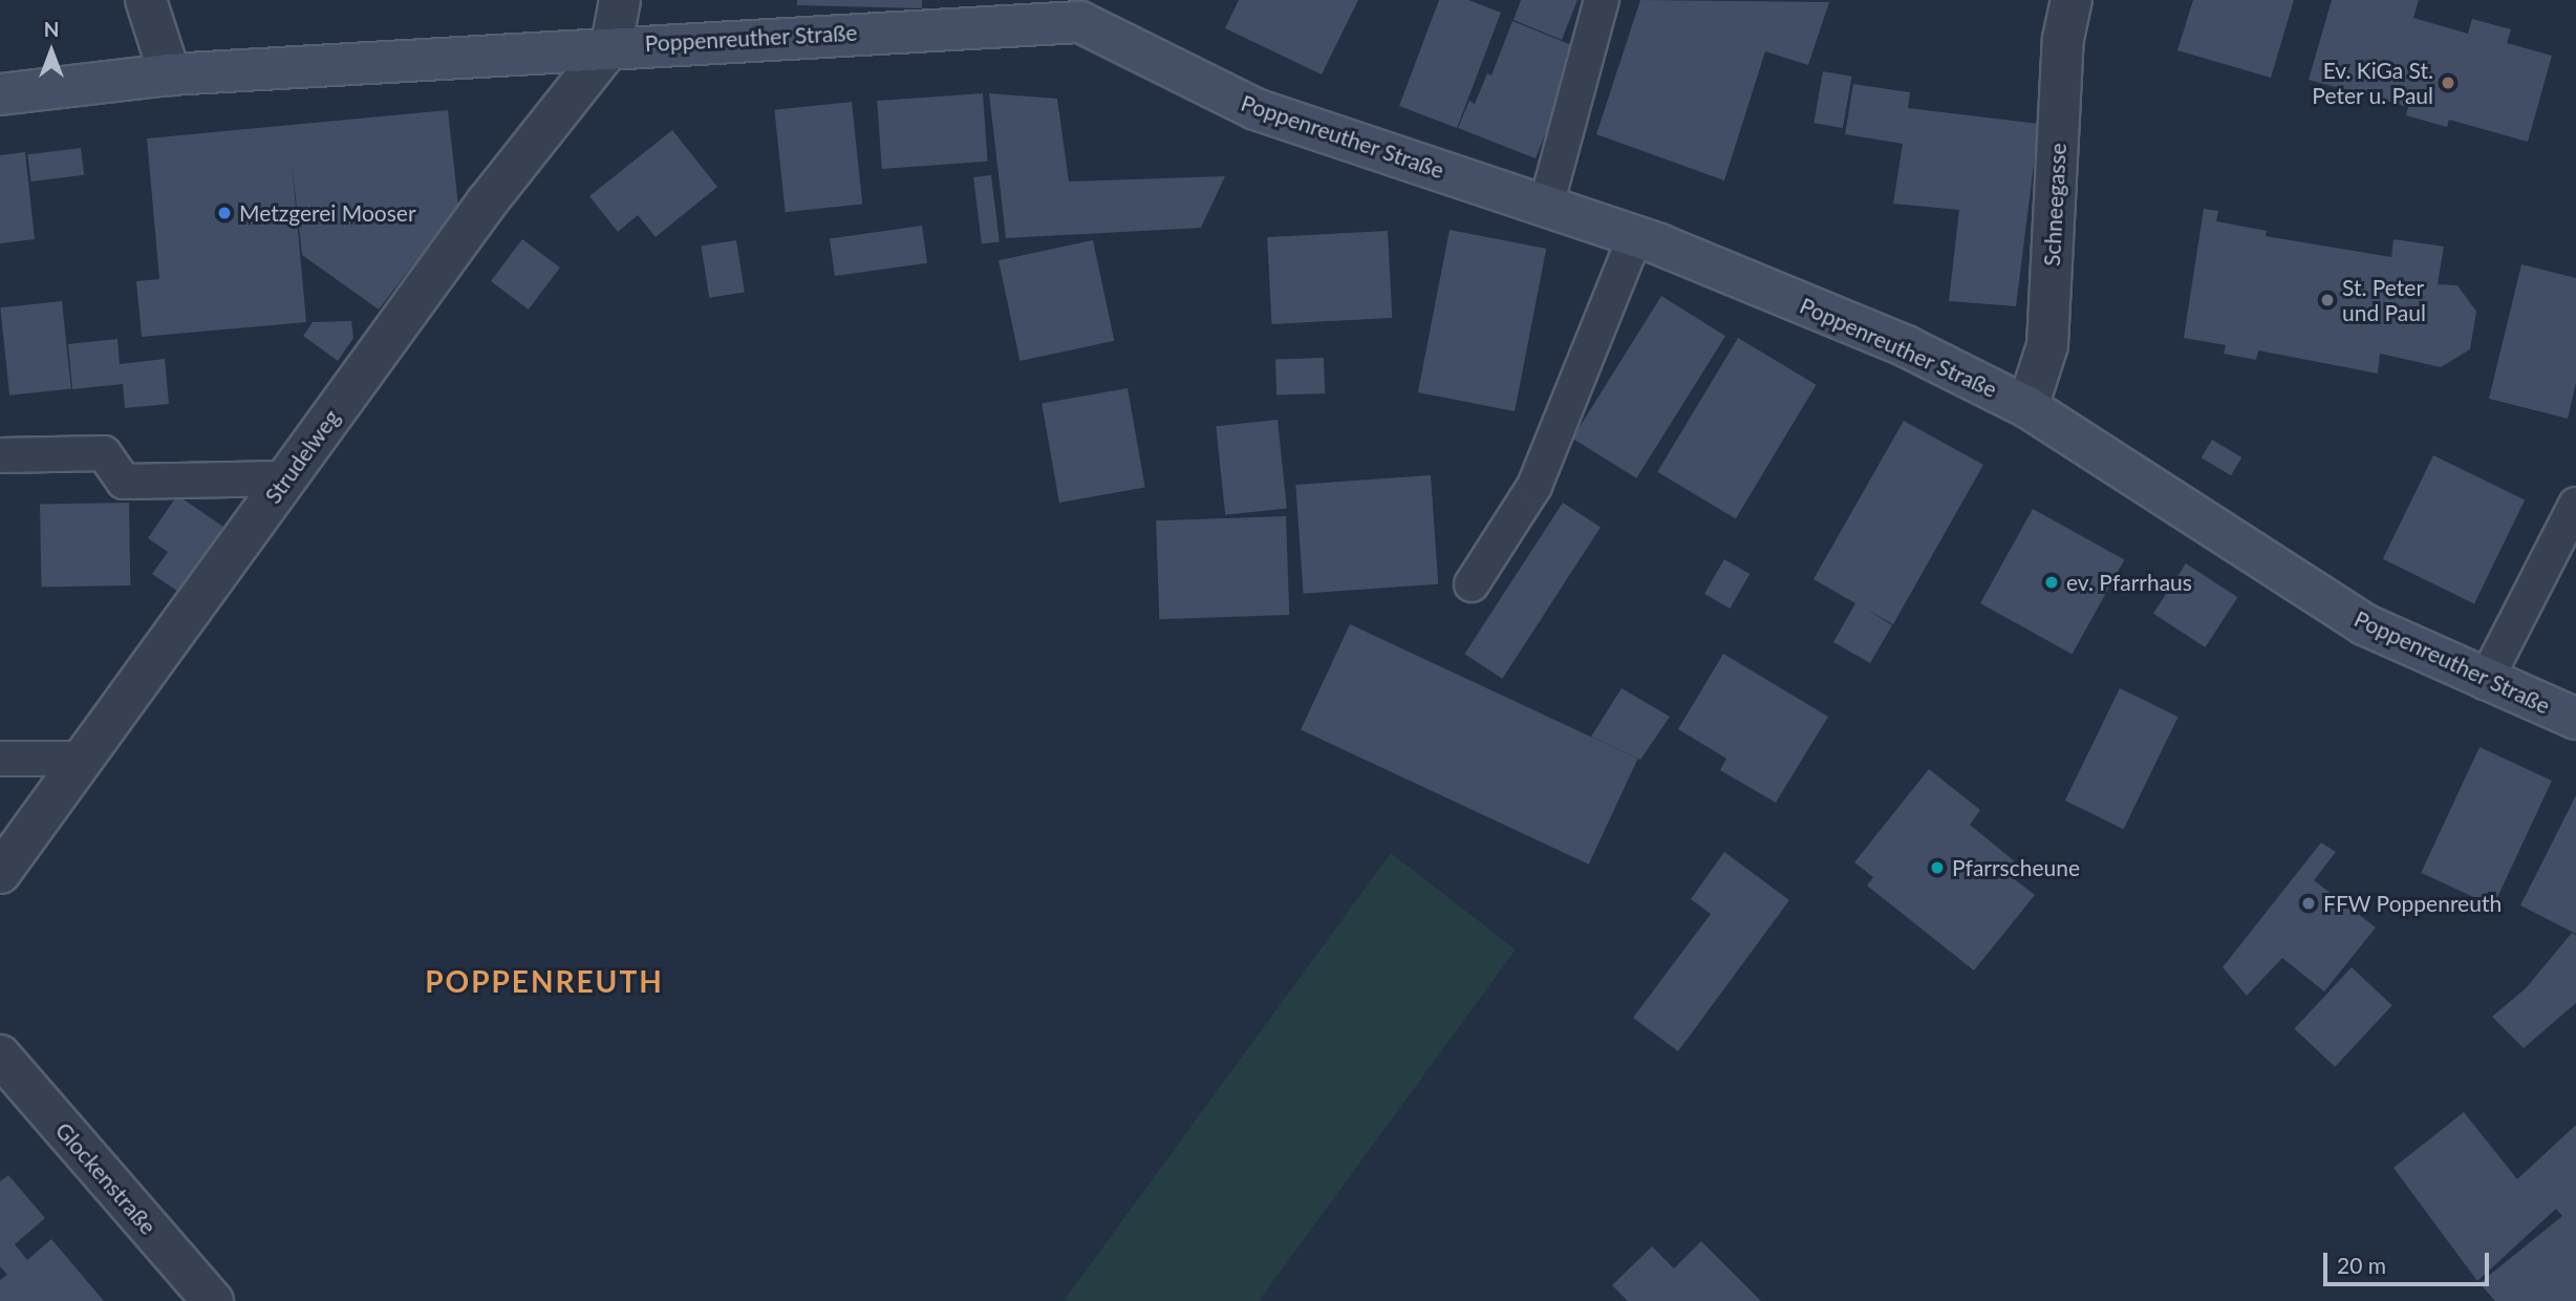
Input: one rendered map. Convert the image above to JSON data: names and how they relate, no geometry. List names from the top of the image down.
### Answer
{
  "streets": {
    "street": [
      "Poppenreuther Straße",
      "Schneegasse",
      "Strudelweg",
      "Glockenstraße"
    ]
  },
  "crossings": [
    ["Poppenreuther Straße", "Schneegasse"],
    ["Poppenreuther Straße", "Strudelweg"]
  ],
  "districts": ["POPPENREUTH"],
  "places": [
    "Ev. KiGa St. Peter u. Paul",
    "Metzgerei Mooser",
    "St. Peter und Paul",
    "ev. Pfarrhaus",
    "Pfarrscheune",
    "FFW Poppenreuth"
  ],
  "scale_bar": "20 m",
  "north": "top"
}
